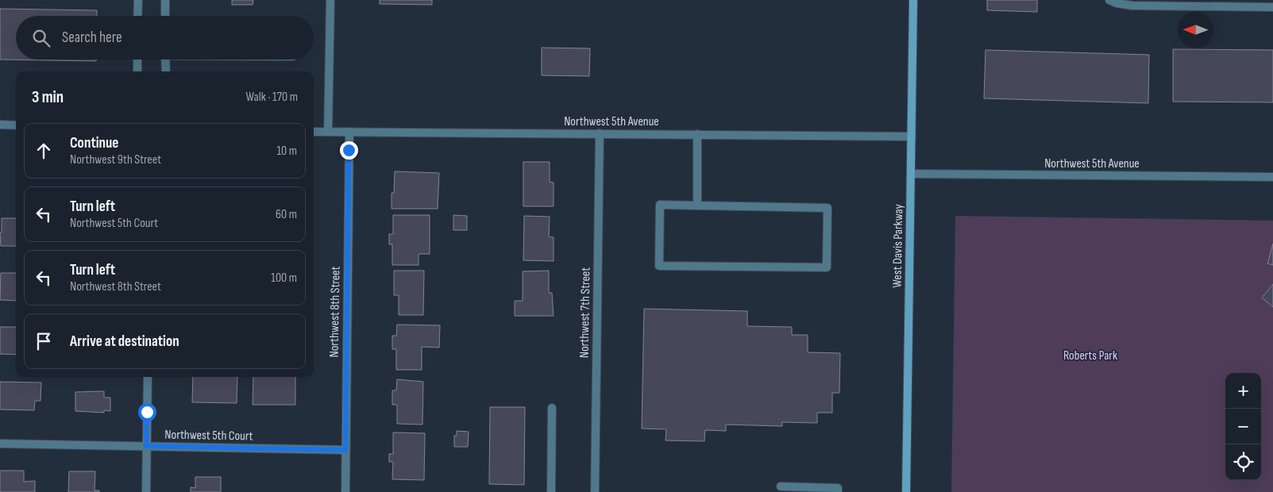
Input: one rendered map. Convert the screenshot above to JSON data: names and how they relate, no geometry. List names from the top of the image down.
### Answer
{
  "streets": {
    "street": [
      "Northwest 5th Avenue",
      "West Davis Parkway",
      "Northwest 8th Street",
      "Northwest 7th Street",
      "Northwest 5th Court"
    ]
  },
  "crossings": [
    ["Northwest 5th Avenue", "West Davis Parkway"],
    ["Northwest 5th Avenue", "Northwest 8th Street"],
    ["Northwest 5th Avenue", "Northwest 7th Street"],
    ["Northwest 8th Street", "Northwest 5th Court"]
  ],
  "parks": ["Roberts Park"],
  "north": "left",
  "page": {
    "search": "Search here",
    "heading": ["3 min", "Walk · 170 m"],
    "list": [
      ["Continue", "Northwest 9th Street", "10 m"],
      ["Turn left", "Northwest 5th Court", "60 m"],
      ["Turn left", "Northwest 8th Street", "100 m"],
      "Arrive at destination"
    ],
    "map_buttons": ["+", "−"]
  }
}
